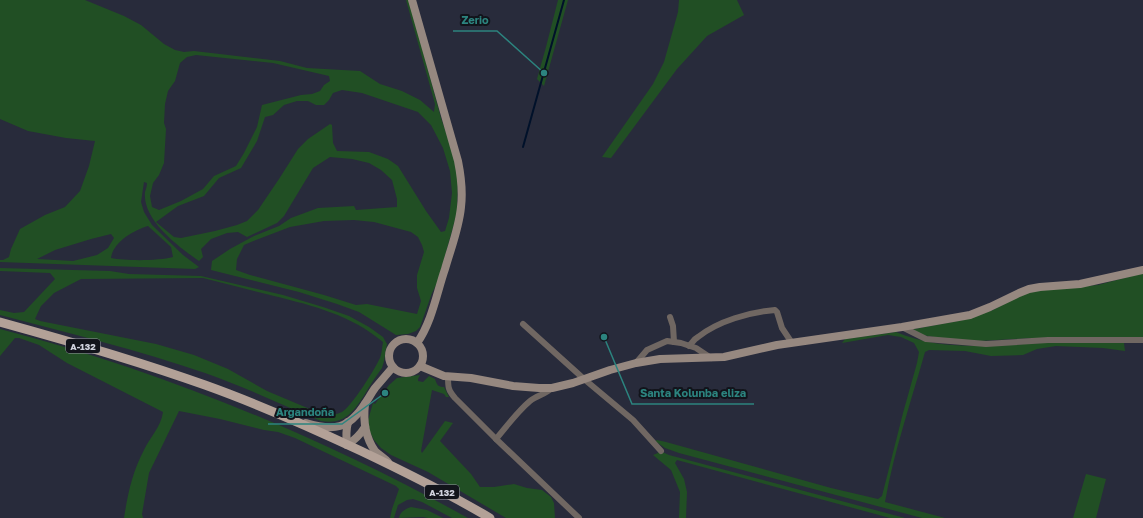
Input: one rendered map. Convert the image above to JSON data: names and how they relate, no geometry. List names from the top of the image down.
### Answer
{
  "streets": {
    "main road": ["A-132"]
  },
  "places": ["Zerio", "Santa Kolunba eliza", "Argandoña"]
}
